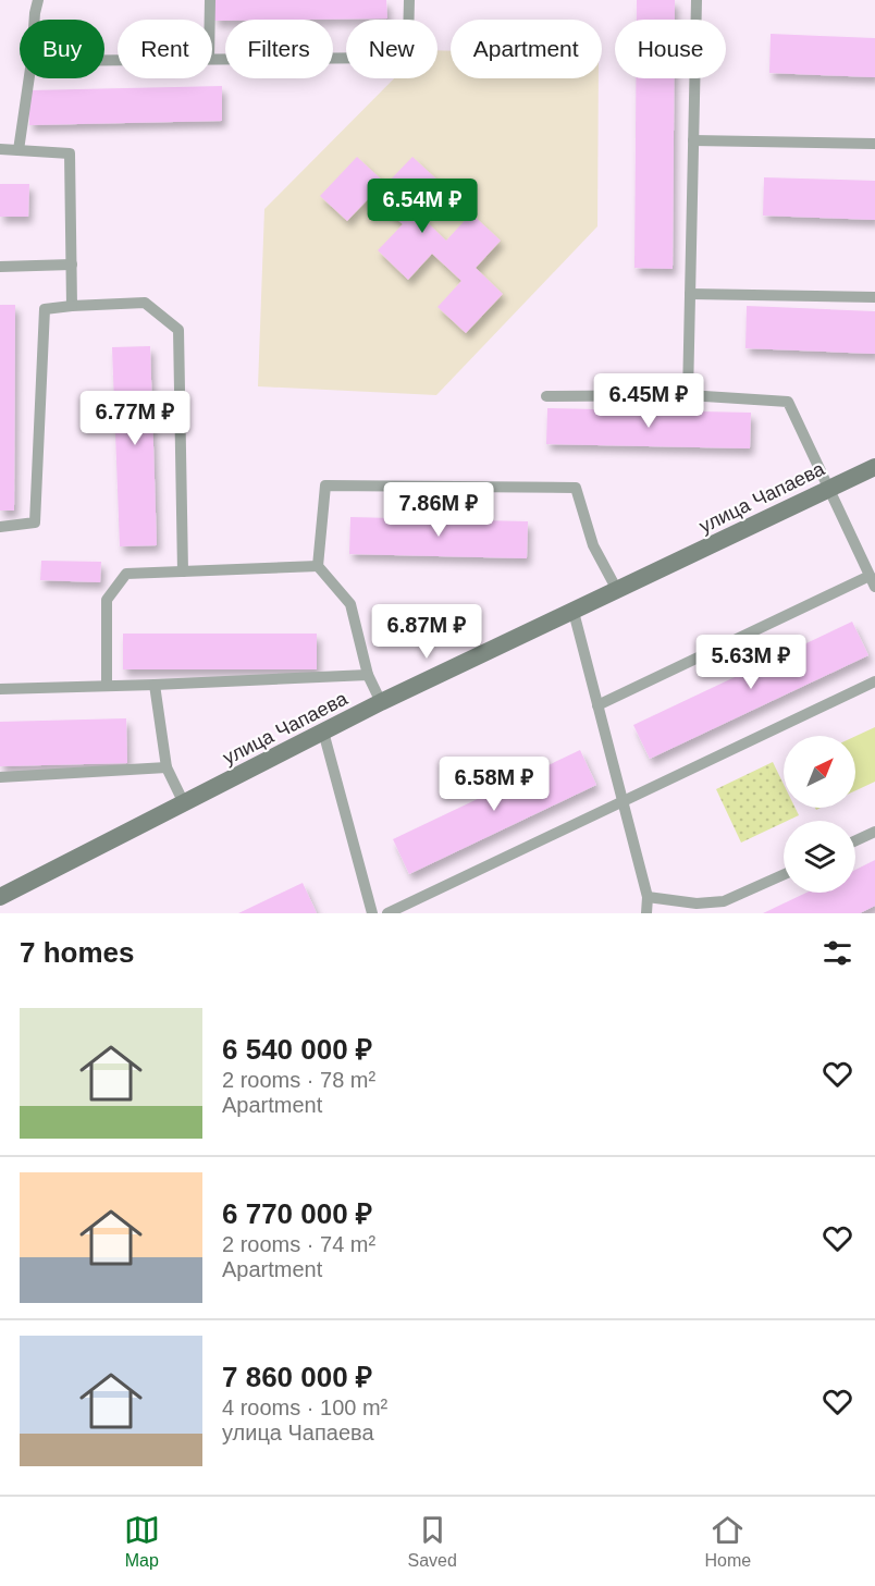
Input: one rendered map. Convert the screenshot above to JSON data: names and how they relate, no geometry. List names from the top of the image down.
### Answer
{
  "streets": {
    "main road": ["улица Чапаева"]
  },
  "north": "top right",
  "page": {
    "chip": [
      "Buy",
      "Rent",
      "Filters",
      "New",
      "Apartment",
      "House"
    ],
    "price": [
      "6.54M ₽",
      "6.45M ₽",
      "6.77M ₽",
      "7.86M ₽",
      "6.87M ₽",
      "5.63M ₽",
      "6.58M ₽"
    ],
    "heading": "7 homes",
    "list": [
      {
        "name": "6 540 000 ₽",
        "note": "2 rooms · 78 m² · Apartment"
      },
      {
        "name": "6 770 000 ₽",
        "note": "2 rooms · 74 m² · Apartment"
      },
      {
        "name": "7 860 000 ₽",
        "note": "4 rooms · 100 m² · улица Чапаева"
      }
    ],
    "tabs": ["Map", "Saved", "Home"]
  }
}
